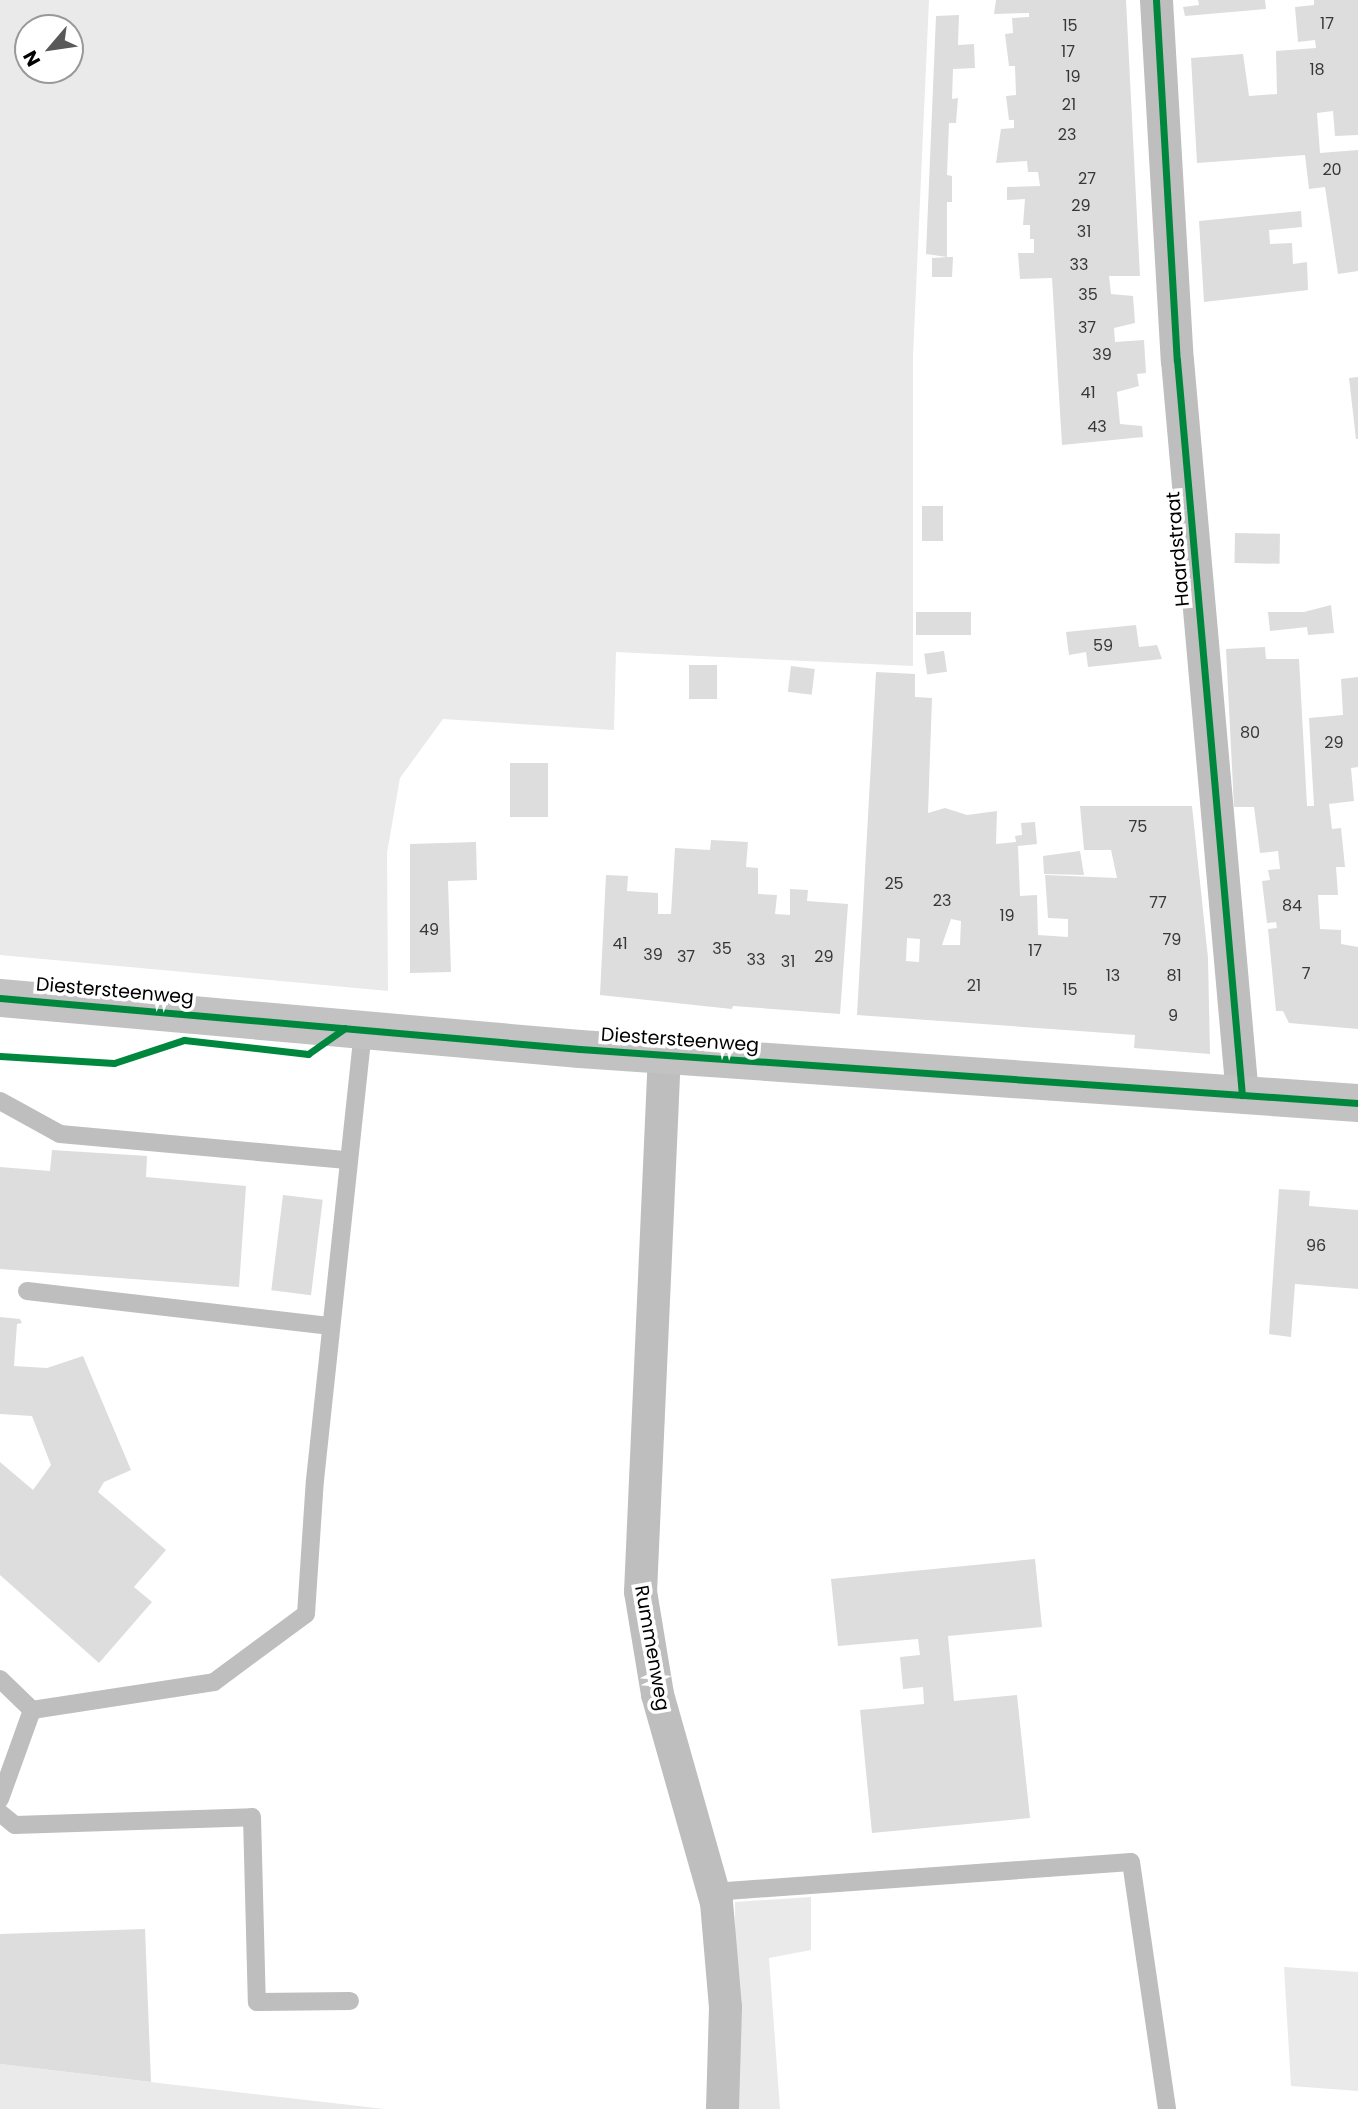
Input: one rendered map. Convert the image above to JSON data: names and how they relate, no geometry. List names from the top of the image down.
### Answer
{
  "streets": {
    "main road": ["Diestersteenweg"],
    "street": ["Haardstraat", "Rummenweg"]
  },
  "crossings": [
    ["Haardstraat", "Diestersteenweg"],
    ["Diestersteenweg", "Rummenweg"]
  ],
  "house_numbers": [
    "17",
    "15",
    "17",
    "18",
    "19",
    "21",
    "23",
    "20",
    "27",
    "29",
    "31",
    "33",
    "35",
    "37",
    "39",
    "41",
    "43",
    "59",
    "80",
    "29",
    "75",
    "25",
    "23",
    "77",
    "84",
    "19",
    "49",
    "79",
    "41",
    "35",
    "17",
    "39",
    "37",
    "29",
    "33",
    "31",
    "7",
    "13",
    "81",
    "21",
    "15",
    "9",
    "96"
  ],
  "north": "bottom left"
}
